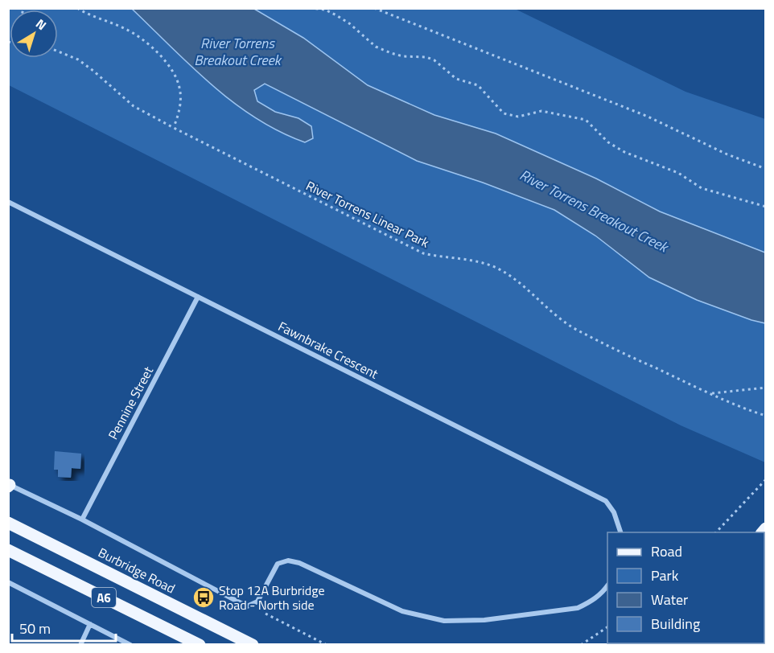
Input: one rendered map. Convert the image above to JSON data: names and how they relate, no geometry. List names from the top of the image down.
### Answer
{
  "streets": {
    "main road": ["Burbridge Road", "A6"],
    "street": ["Fawnbrake Crescent", "Pennine Street"],
    "path": ["River Torrens Linear Park"]
  },
  "crossings": [
    ["Fawnbrake Crescent", "Pennine Street"]
  ],
  "water": ["River Torrens Breakout Creek"],
  "places": {
    "bus stop": ["Stop 12A Burbridge Road - North side"]
  },
  "legend": [
    "Road",
    "Park",
    "Water",
    "Building"
  ],
  "scale_bar": "50 m",
  "north": "top right"
}
